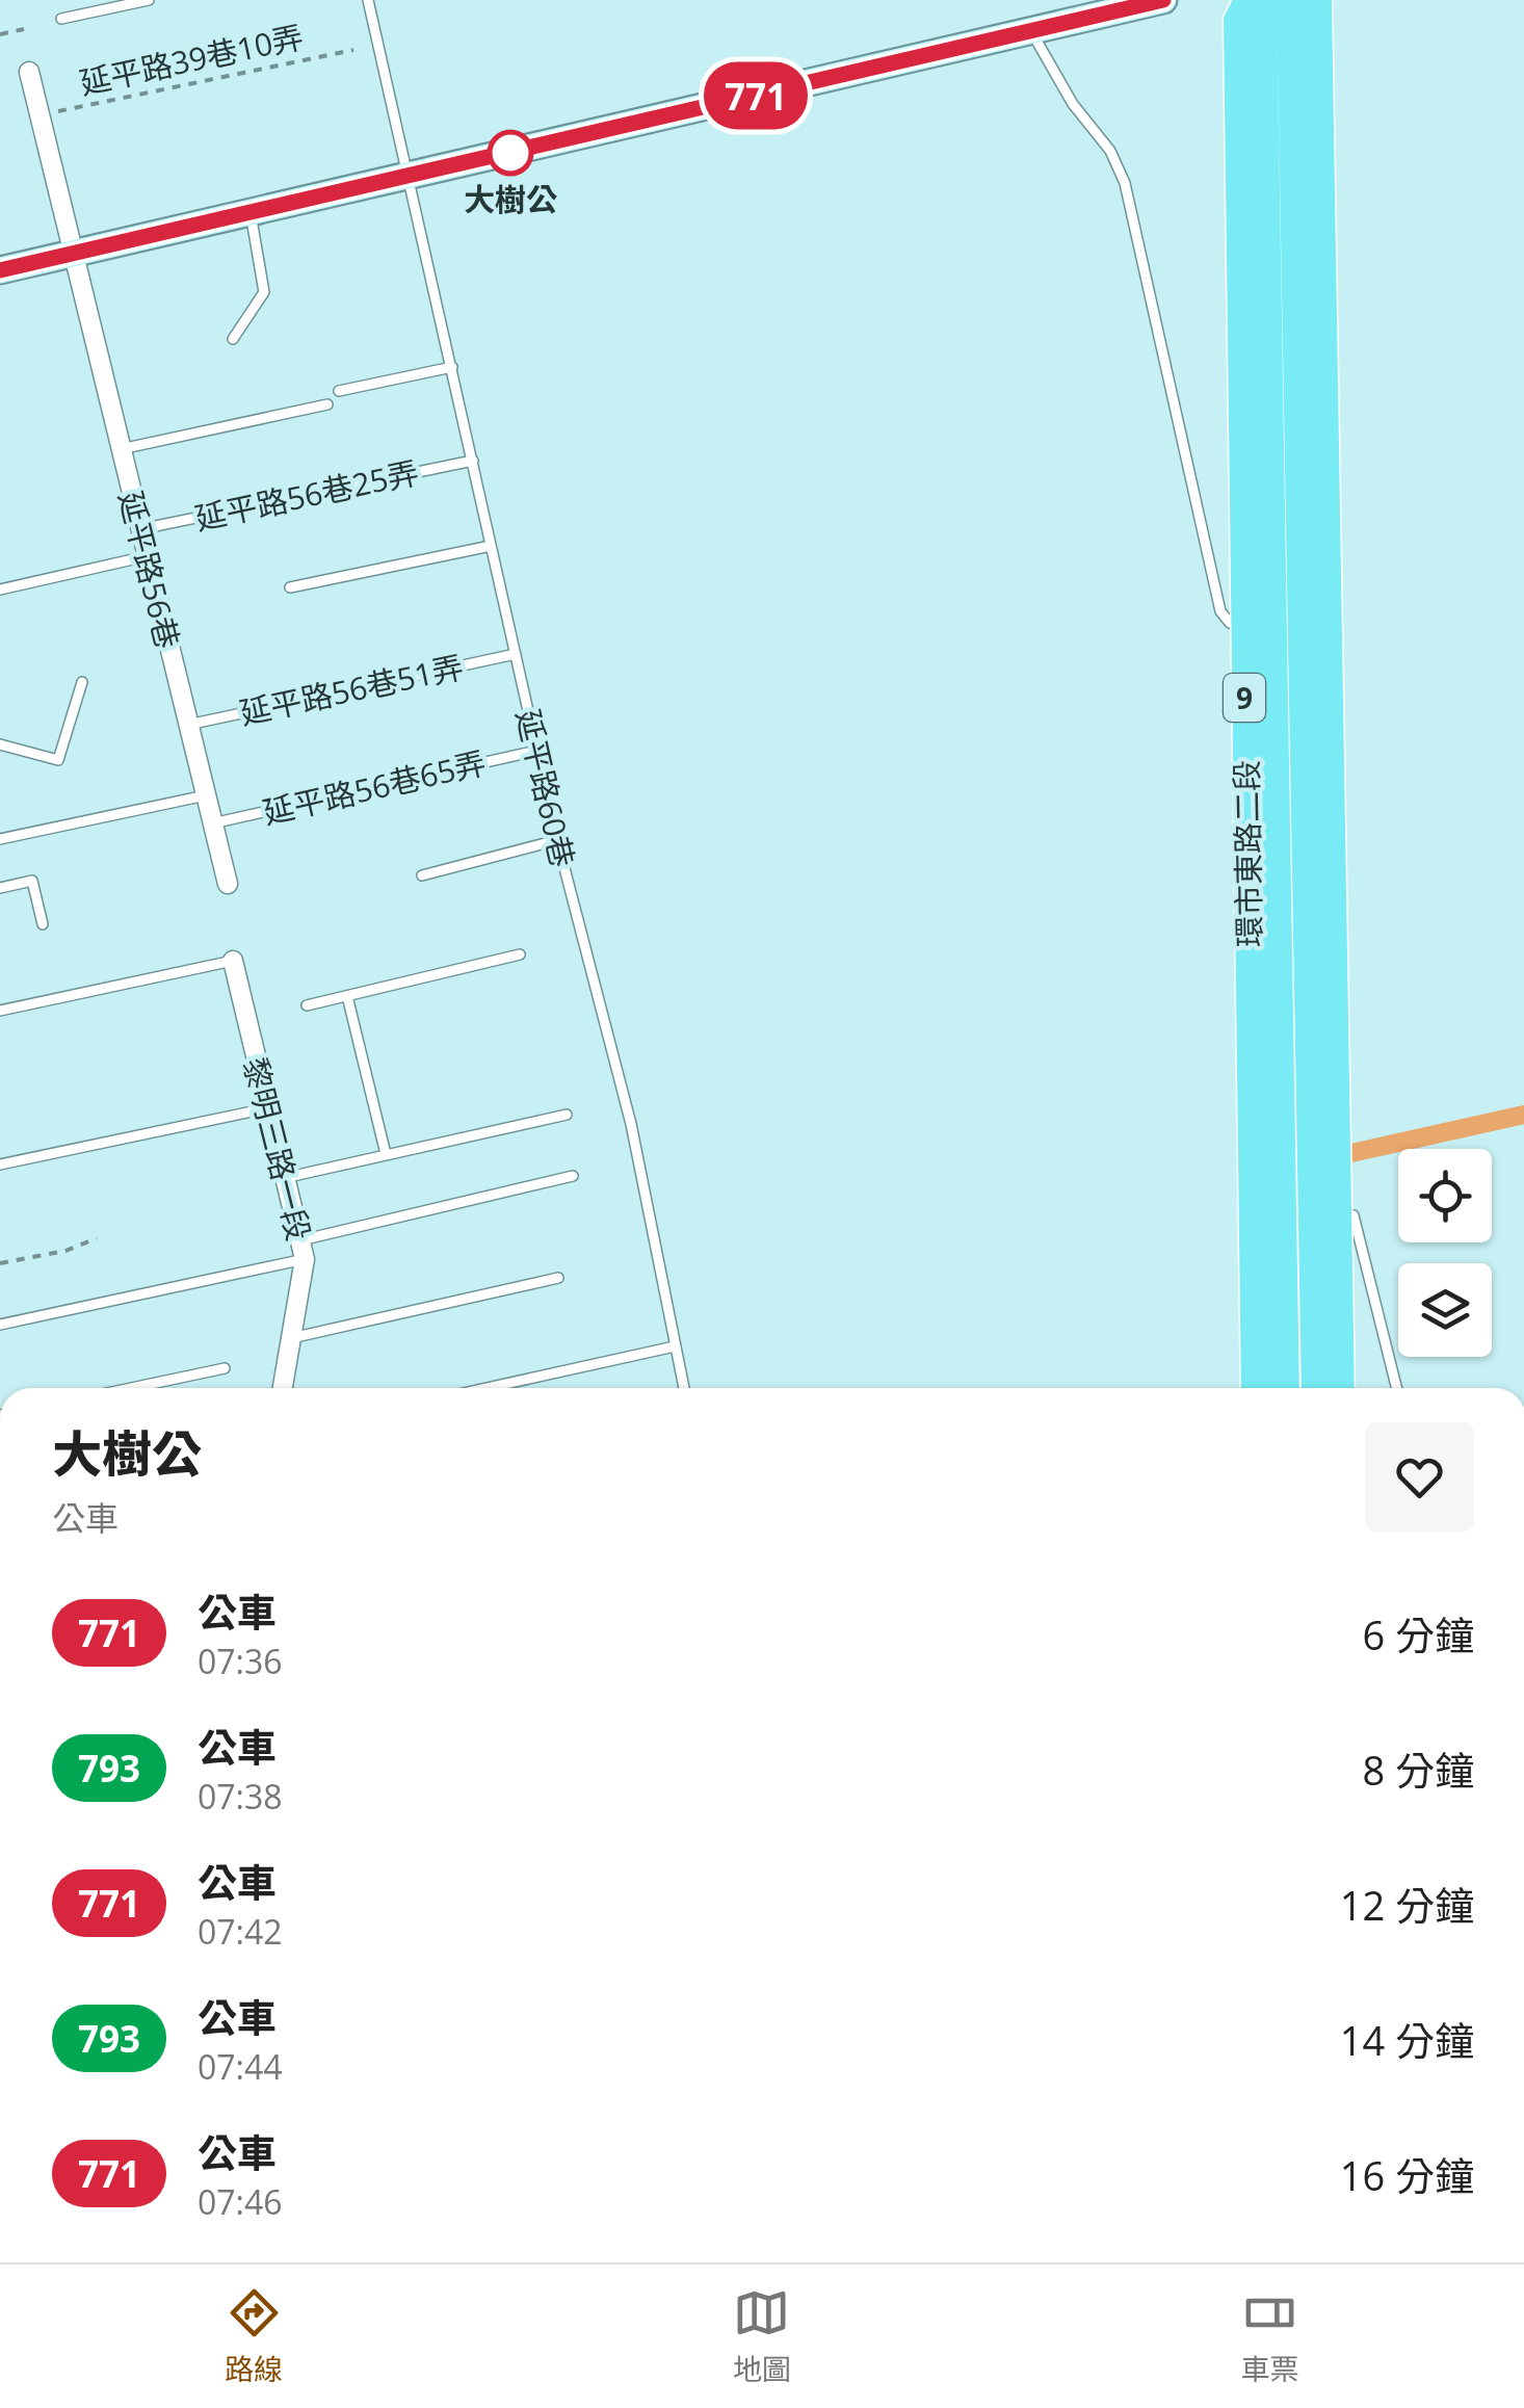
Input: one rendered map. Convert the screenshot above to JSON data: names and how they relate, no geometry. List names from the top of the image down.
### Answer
{
  "streets": {
    "main road": ["9", "環市東路二段"],
    "street": ["延平路56巷", "黎明三路一段"],
    "lane": [
      "延平路56巷25弄",
      "延平路56巷51弄",
      "延平路56巷65弄",
      "延平路60巷"
    ],
    "path": ["延平路39巷10弄"]
  },
  "crossings": [
    ["延平路39巷10弄", "延平路56巷"],
    ["延平路56巷25弄", "延平路56巷"],
    ["延平路56巷25弄", "延平路60巷"],
    ["延平路56巷", "延平路56巷51弄"],
    ["延平路56巷", "延平路56巷65弄"],
    ["延平路56巷51弄", "延平路60巷"],
    ["延平路56巷65弄", "延平路60巷"]
  ],
  "places": ["大樹公"],
  "lines": ["bus line 771"],
  "page": {
    "on_map": "771",
    "heading": ["大樹公", "公車"],
    "list": [
      {
        "mark": "771",
        "name": "公車",
        "note": "07:36",
        "value": "6 分鐘"
      },
      {
        "mark": "793",
        "name": "公車",
        "note": "07:38",
        "value": "8 分鐘"
      },
      {
        "mark": "771",
        "name": "公車",
        "note": "07:42",
        "value": "12 分鐘"
      },
      {
        "mark": "793",
        "name": "公車",
        "note": "07:44",
        "value": "14 分鐘"
      },
      {
        "mark": "771",
        "name": "公車",
        "note": "07:46",
        "value": "16 分鐘"
      }
    ],
    "tabs": ["路線", "地圖", "車票"]
  }
}
